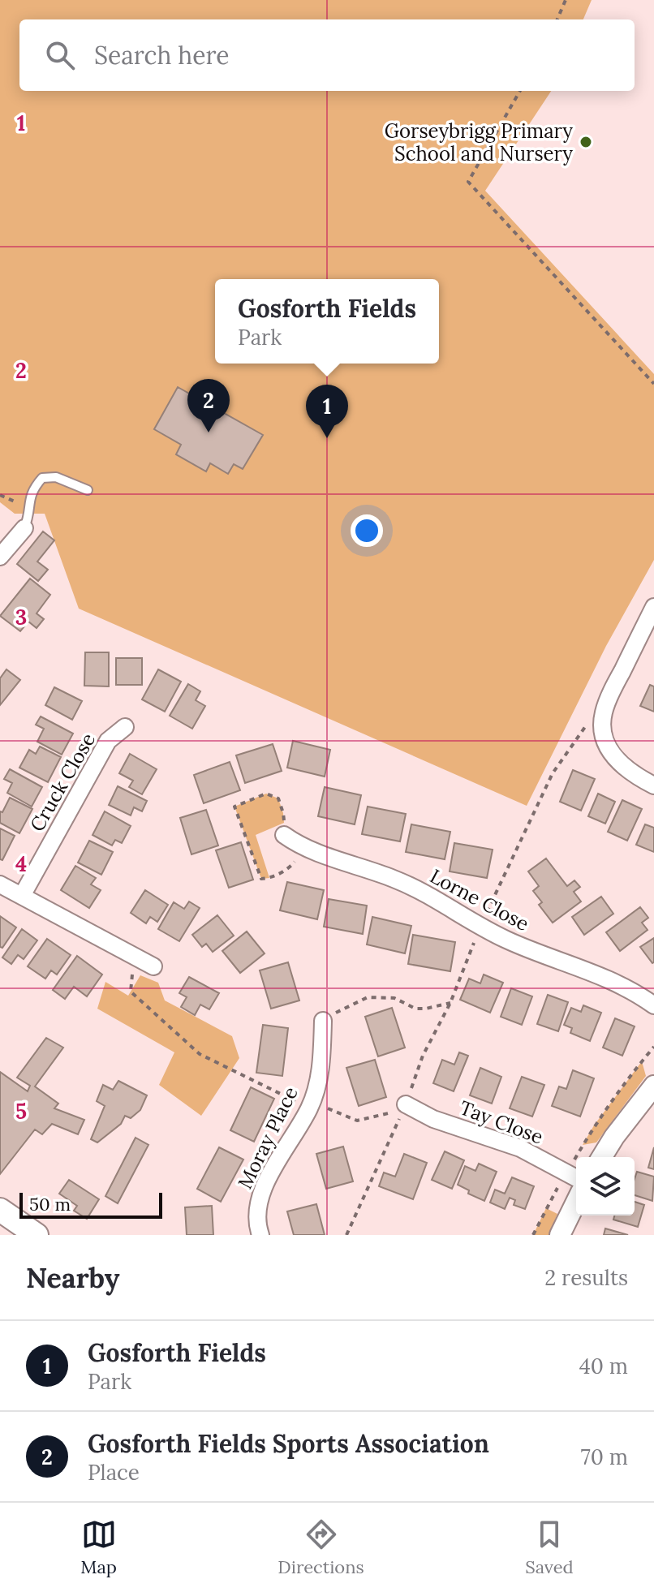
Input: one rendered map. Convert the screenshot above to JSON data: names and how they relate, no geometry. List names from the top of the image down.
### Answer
{
  "streets": {
    "street": [
      "Cruck Close",
      "Lorne Close",
      "Tay Close",
      "Moray Place"
    ]
  },
  "places": ["Gorseybrigg Primary School and Nursery"],
  "scale_bar": "50 m",
  "page": {
    "search": "Search here",
    "popup": ["Gosforth Fields", "Park"],
    "pins": ["2", "1"],
    "scale": "50 m",
    "heading": ["Nearby", "2 results"],
    "list": [
      {
        "mark": "1",
        "name": "Gosforth Fields",
        "note": "Park",
        "value": "40 m"
      },
      {
        "mark": "2",
        "name": "Gosforth Fields Sports Association",
        "note": "Place",
        "value": "70 m"
      }
    ],
    "nav": ["Map", "Directions", "Saved"]
  },
  "grid": {
    "rows": [
      "1",
      "2",
      "3",
      "4",
      "5"
    ]
  }
}
